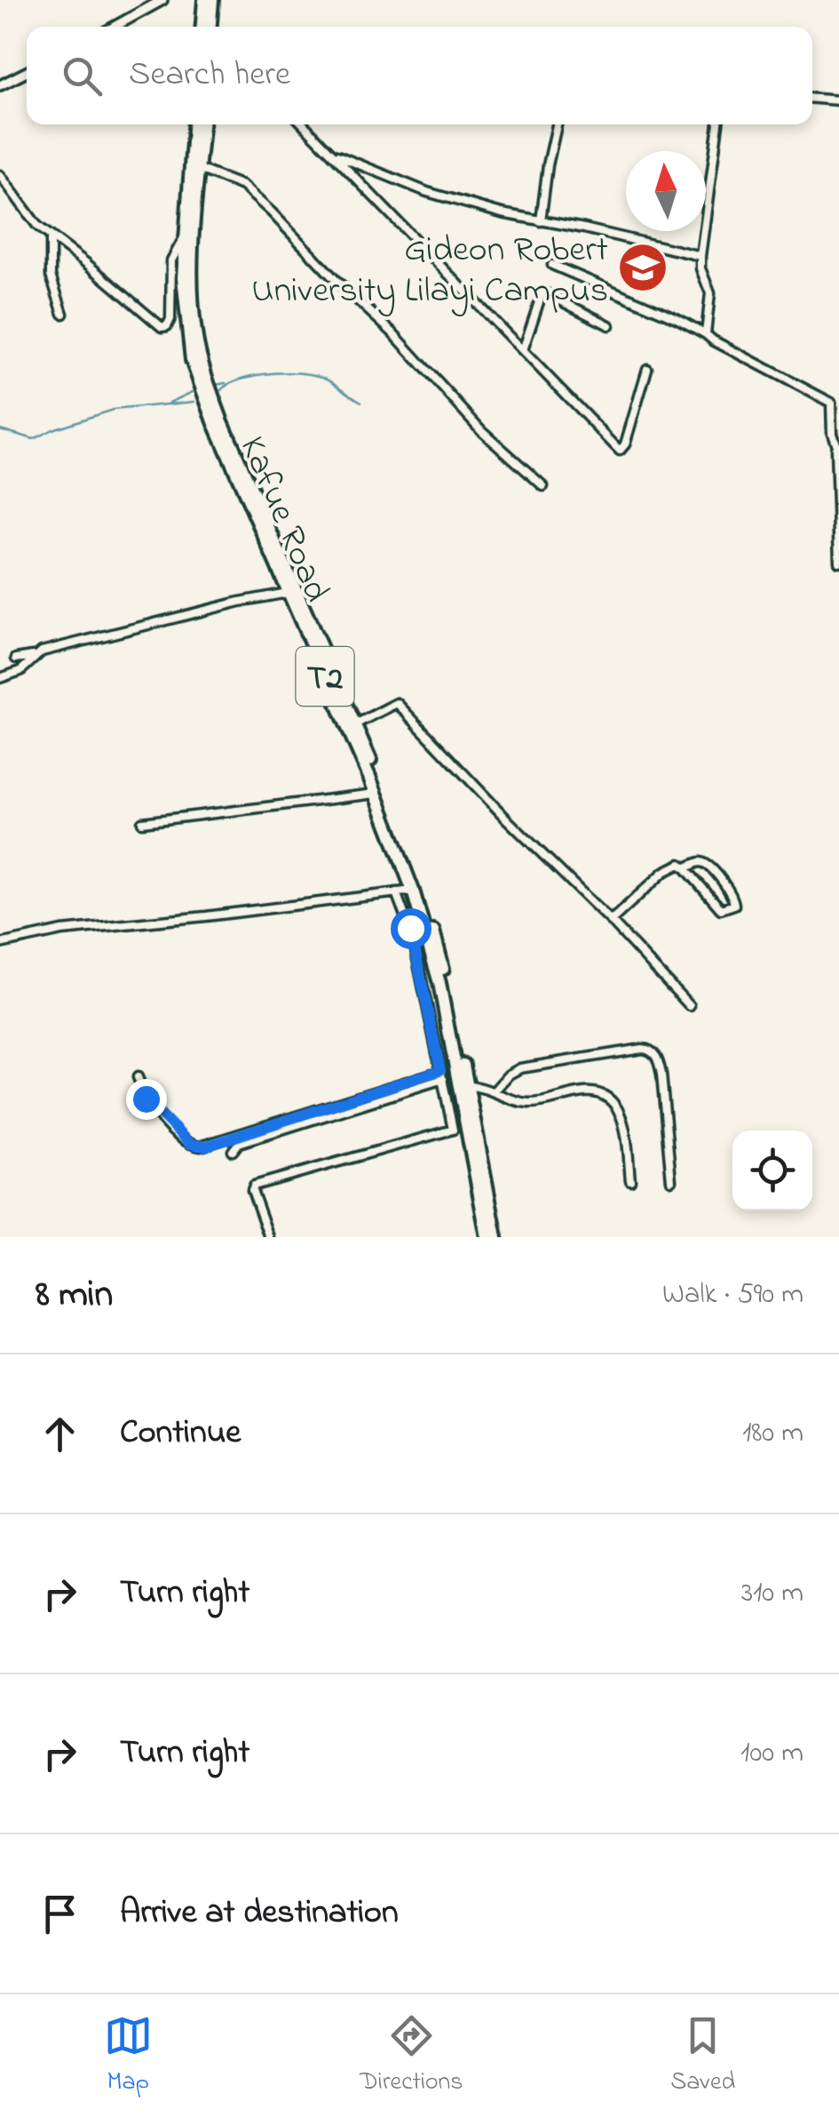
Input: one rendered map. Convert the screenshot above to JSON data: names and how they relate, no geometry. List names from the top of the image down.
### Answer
{
  "streets": {
    "highway": ["Kafue Road", "T2"]
  },
  "places": {
    "school or university": ["Gideon Robert University Lilayi Campus"]
  },
  "north": "top",
  "page": {
    "search": "Search here",
    "heading": ["8 min", "Walk · 590 m"],
    "list": [
      ["Continue", "180 m"],
      ["Turn right", "310 m"],
      ["Turn right", "100 m"],
      "Arrive at destination"
    ],
    "nav": ["Map", "Directions", "Saved"]
  }
}
